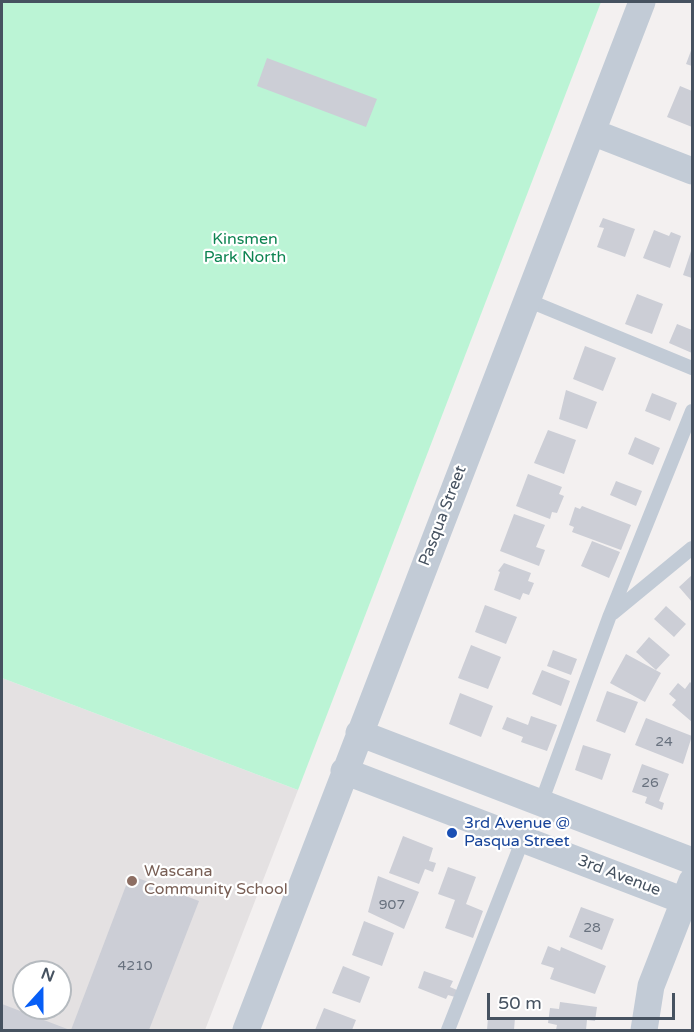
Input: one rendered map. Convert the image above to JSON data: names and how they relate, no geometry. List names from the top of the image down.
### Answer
{
  "streets": {
    "street": ["Pasqua Street", "3rd Avenue"]
  },
  "crossings": [
    ["Pasqua Street", "3rd Avenue"]
  ],
  "parks": ["Kinsmen Park North"],
  "places": ["3rd Avenue @ Pasqua Street", "Wascana Community School"],
  "house_numbers": [
    "24",
    "26",
    "907",
    "28",
    "4210"
  ],
  "scale_bar": "50 m",
  "north": "top"
}
